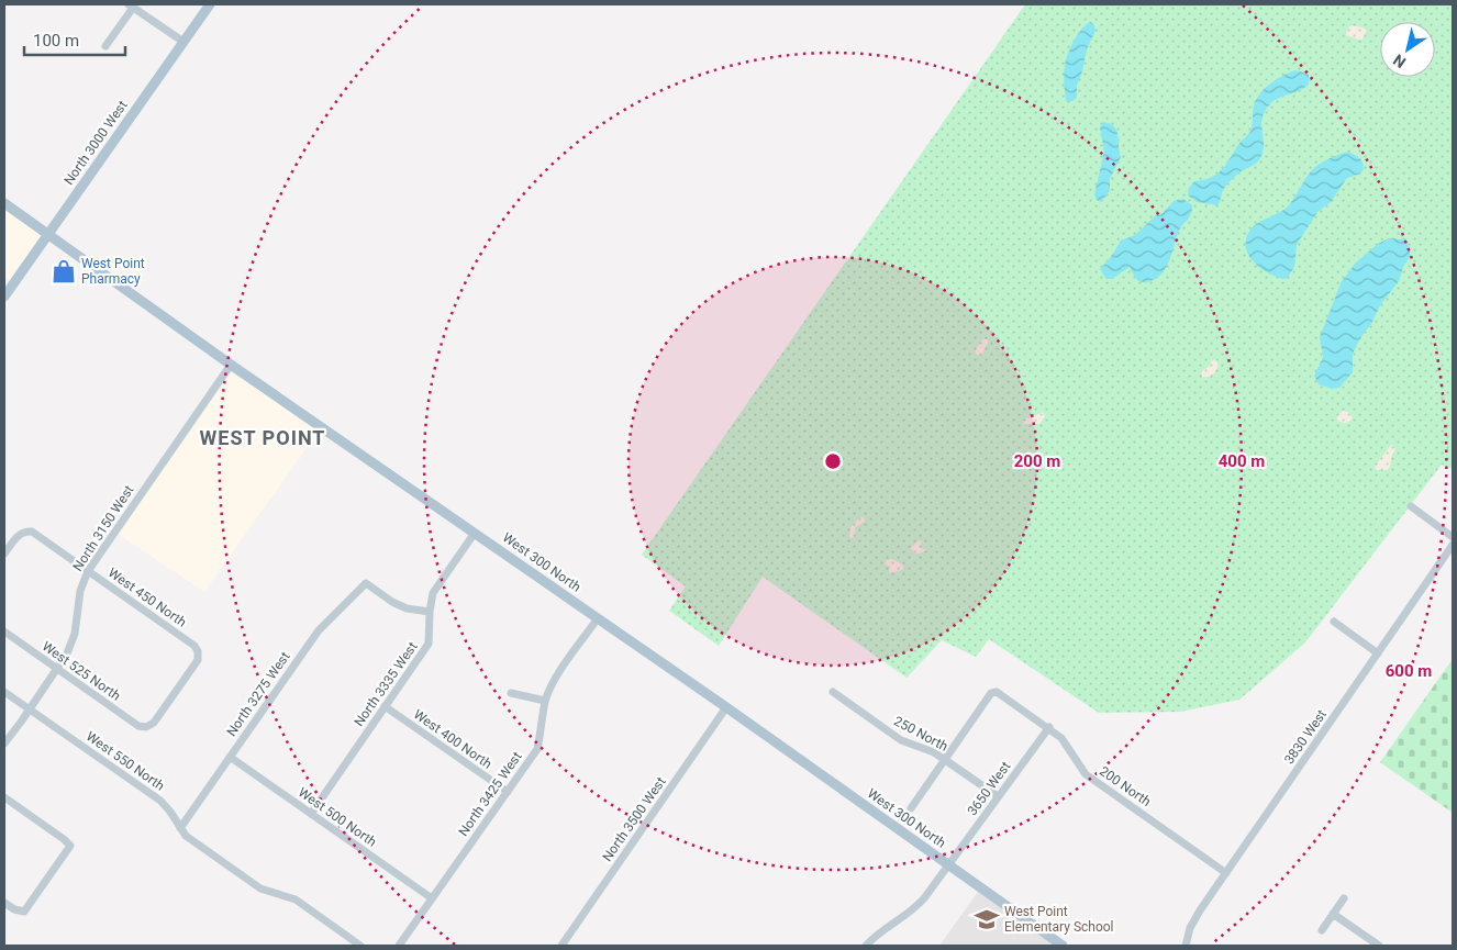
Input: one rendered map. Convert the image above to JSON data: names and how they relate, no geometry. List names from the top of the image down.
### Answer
{
  "streets": {
    "main road": ["North 3000 West", "West 300 North"],
    "street": [
      "North 3150 West",
      "West 450 North",
      "West 525 North",
      "North 3335 West",
      "North 3275 West",
      "250 North",
      "3830 West",
      "West 400 North",
      "West 550 North",
      "200 North",
      "3650 West",
      "North 3425 West",
      "West 500 North",
      "North 3500 West"
    ]
  },
  "crossings": [
    ["North 3000 West", "West 300 North"],
    ["North 3150 West", "West 300 North"],
    ["North 3150 West", "West 450 North"],
    ["North 3150 West", "West 525 North"],
    ["North 3150 West", "West 550 North"],
    ["West 300 North", "North 3335 West"],
    ["West 300 North", "3650 West"],
    ["West 300 North", "North 3425 West"],
    ["West 300 North", "North 3500 West"],
    ["West 450 North", "West 525 North"],
    ["North 3335 West", "North 3275 West"],
    ["North 3335 West", "West 400 North"],
    ["North 3335 West", "West 500 North"],
    ["North 3275 West", "West 550 North"],
    ["North 3275 West", "West 500 North"],
    ["250 North", "200 North"],
    ["250 North", "3650 West"],
    ["3830 West", "200 North"],
    ["West 400 North", "North 3425 West"],
    ["200 North", "3650 West"],
    ["North 3425 West", "West 500 North"]
  ],
  "districts": ["WEST POINT"],
  "places": {
    "shop": ["West Point Pharmacy"],
    "school or university": ["West Point Elementary School"]
  },
  "scale_bar": "100 m",
  "north": "bottom left",
  "rings": ["200 m", "400 m", "600 m"]
}
